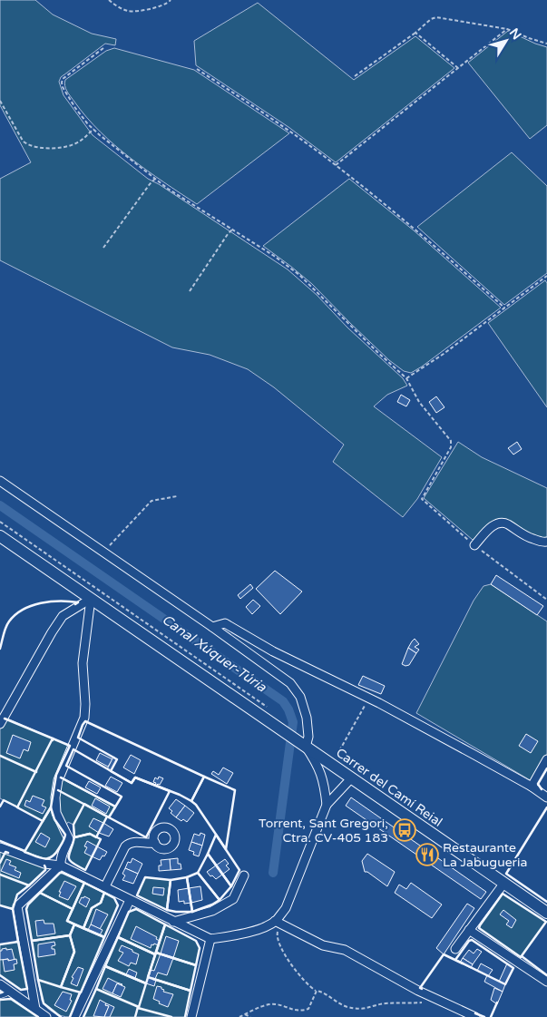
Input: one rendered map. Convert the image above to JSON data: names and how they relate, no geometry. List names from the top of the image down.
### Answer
{
  "streets": {
    "main road": ["Carrer del Camí Reial"]
  },
  "water": ["Canal Xúquer-Túria"],
  "places": {
    "bus stop": ["Torrent, Sant Gregori, Ctra. CV-405 183"],
    "restaurant": ["Restaurante La Jabugueria"]
  },
  "north": "top right"
}
